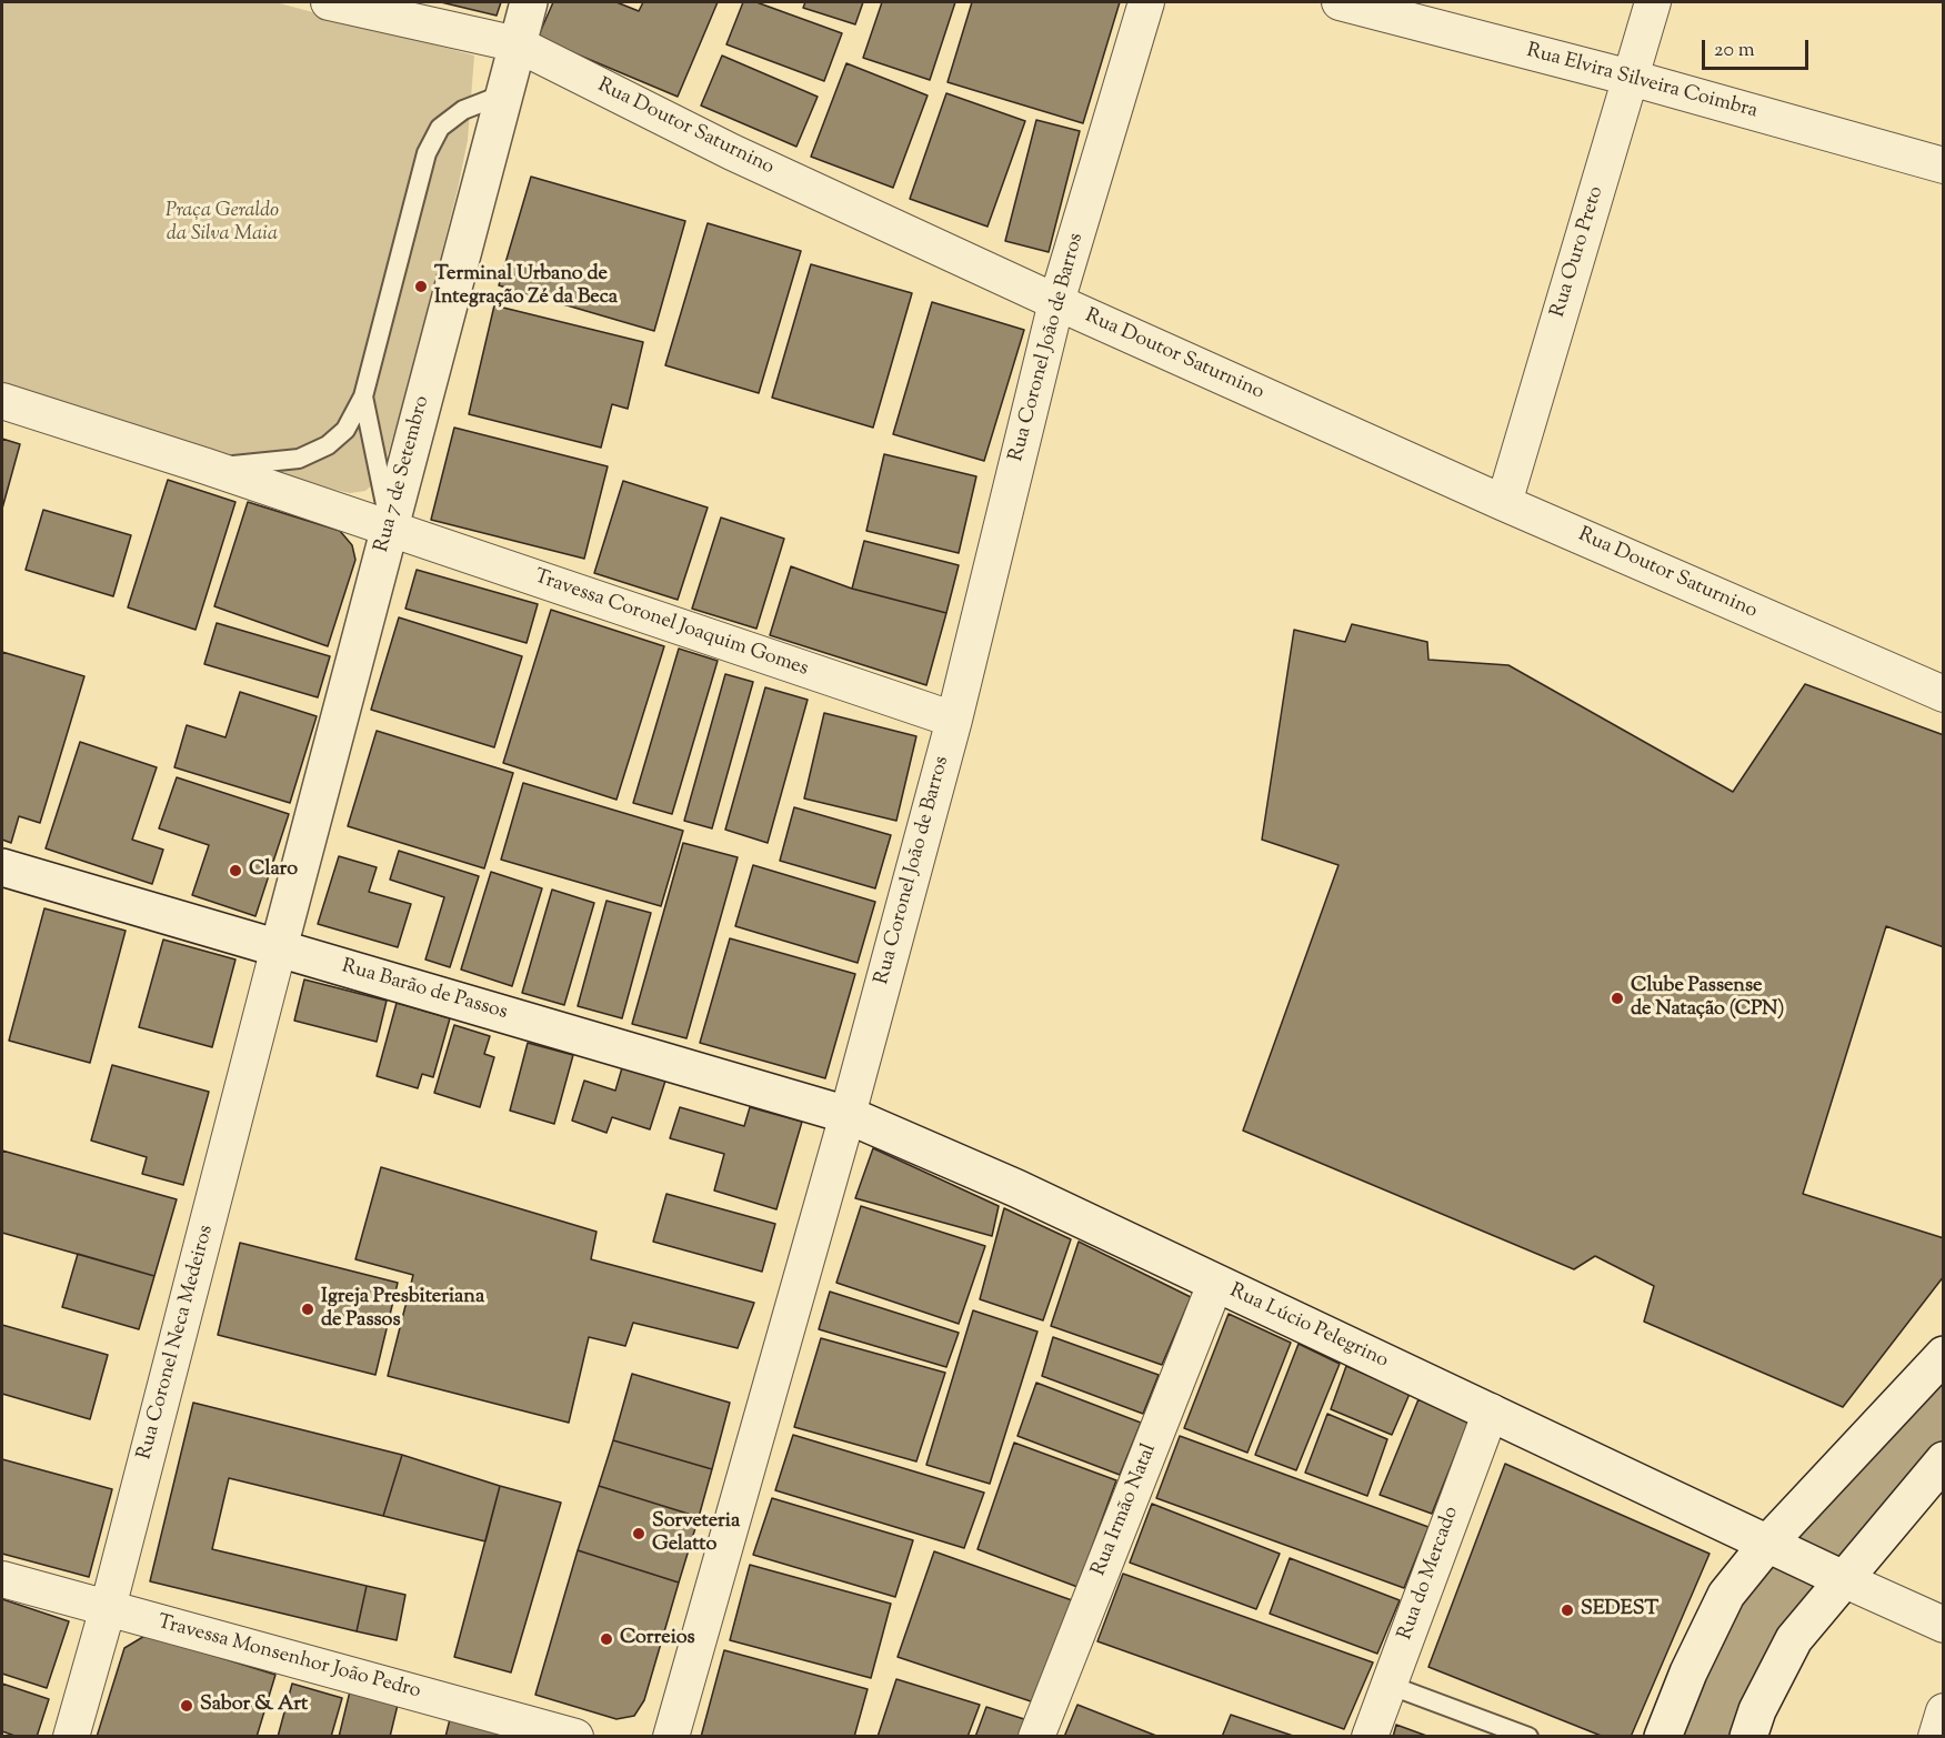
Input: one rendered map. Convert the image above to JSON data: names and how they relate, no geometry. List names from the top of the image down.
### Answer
{
  "streets": {
    "main road": ["Rua 7 de Setembro", "Rua Barão de Passos", "Rua Lúcio Pelegrino"],
    "street": [
      "Rua Elvira Silveira Coimbra",
      "Rua Doutor Saturnino",
      "Rua Ouro Preto",
      "Rua Coronel João de Barros",
      "Travessa Coronel Joaquim Gomes",
      "Rua Coronel Neca Medeiros",
      "Rua Irmão Natal",
      "Rua do Mercado",
      "Travessa Monsenhor João Pedro"
    ]
  },
  "crossings": [
    ["Rua Elvira Silveira Coimbra", "Rua Ouro Preto"],
    ["Rua Doutor Saturnino", "Rua Ouro Preto"],
    ["Rua Doutor Saturnino", "Rua Coronel João de Barros"],
    ["Rua Doutor Saturnino", "Rua 7 de Setembro"],
    ["Rua Coronel João de Barros", "Travessa Coronel Joaquim Gomes"],
    ["Rua Coronel João de Barros", "Rua Barão de Passos"],
    ["Rua Coronel João de Barros", "Rua Lúcio Pelegrino"],
    ["Rua 7 de Setembro", "Travessa Coronel Joaquim Gomes"],
    ["Rua 7 de Setembro", "Rua Barão de Passos"],
    ["Rua 7 de Setembro", "Rua Coronel Neca Medeiros"],
    ["Rua Barão de Passos", "Rua Lúcio Pelegrino"],
    ["Rua Barão de Passos", "Rua Coronel Neca Medeiros"],
    ["Rua Lúcio Pelegrino", "Rua Irmão Natal"],
    ["Rua Lúcio Pelegrino", "Rua do Mercado"],
    ["Rua Coronel Neca Medeiros", "Travessa Monsenhor João Pedro"]
  ],
  "parks": ["Praça Geraldo da Silva Maia"],
  "places": [
    "Terminal Urbano de Integração Zé da Beca",
    "Claro",
    "Clube Passense de Natação (CPN)",
    "Igreja Presbiteriana de Passos",
    "Sorveteria Gelatto",
    "SEDEST",
    "Correios",
    "Sabor & Art"
  ],
  "scale_bar": "20 m"
}
